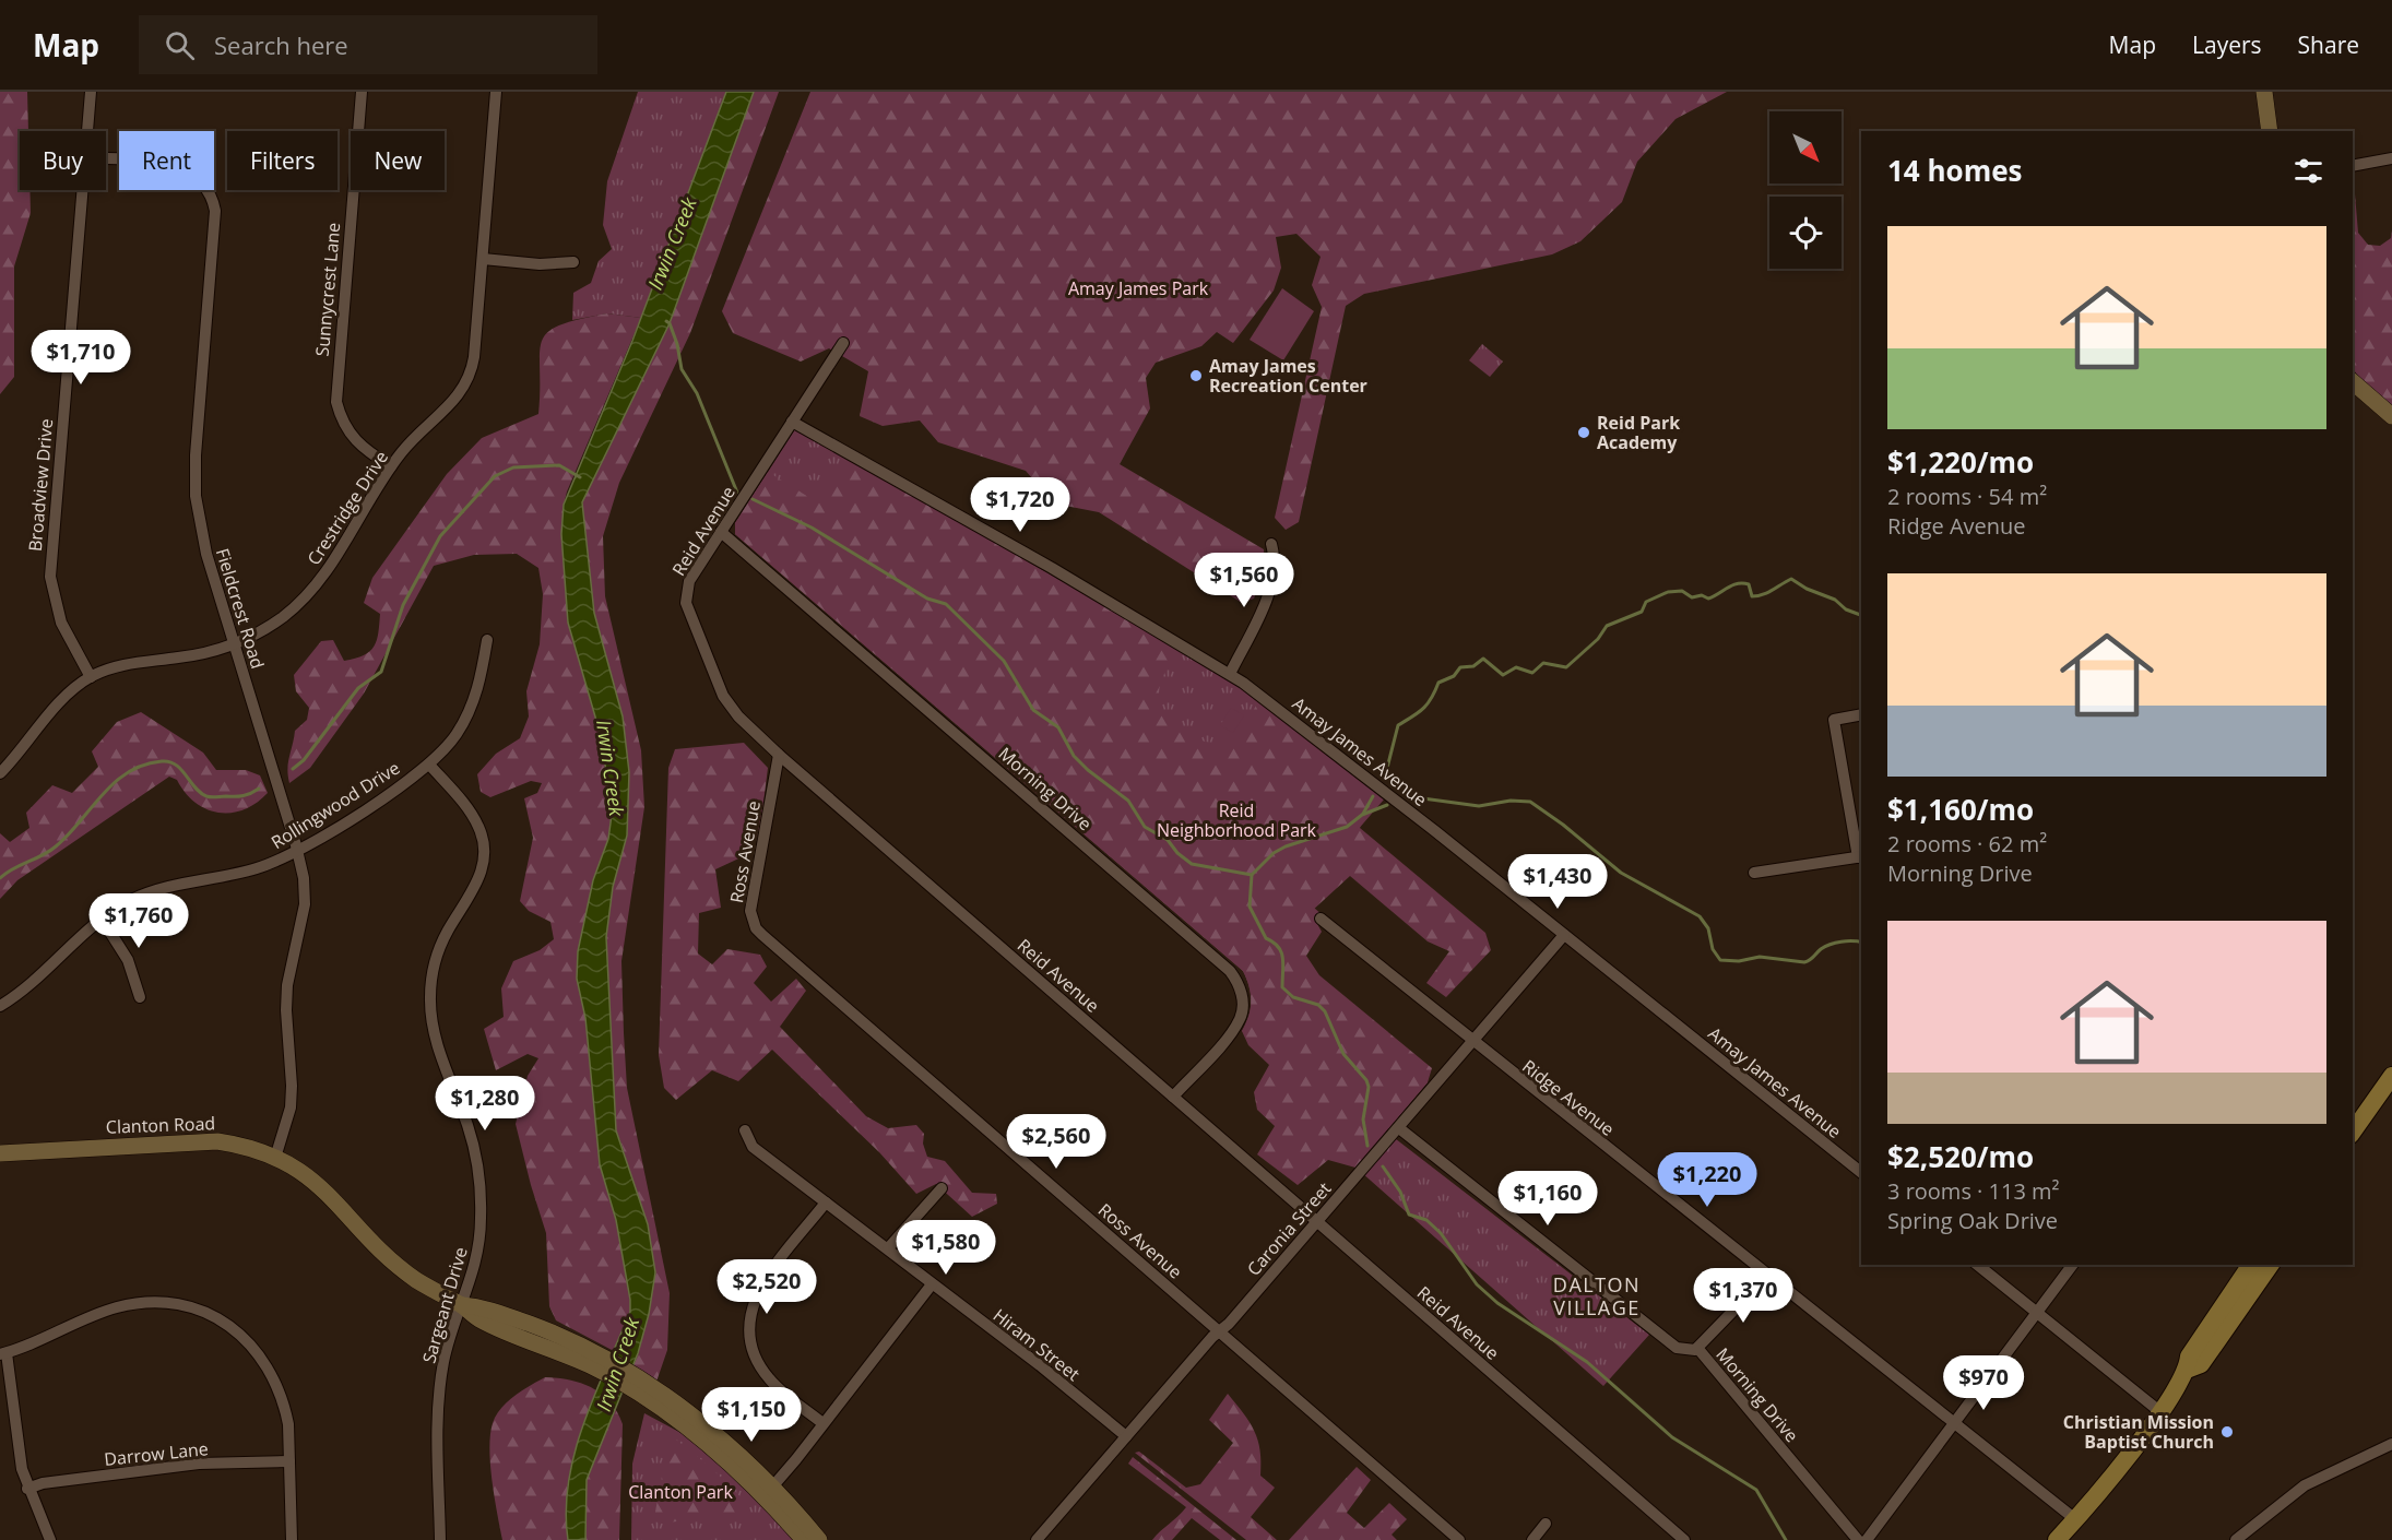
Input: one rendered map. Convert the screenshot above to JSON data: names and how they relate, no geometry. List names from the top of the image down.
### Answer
{
  "streets": {
    "main road": ["Clanton Road"],
    "street": [
      "Sunnycrest Lane",
      "Broadview Drive",
      "Crestridge Drive",
      "Reid Avenue",
      "Fieldcrest Road",
      "Amay James Avenue",
      "Morning Drive",
      "Rollingwood Drive",
      "Ross Avenue",
      "Ridge Avenue",
      "Caronia Street",
      "Sargeant Drive",
      "Hiram Street",
      "Darrow Lane"
    ]
  },
  "crossings": [
    ["Sunnycrest Lane", "Crestridge Drive"],
    ["Broadview Drive", "Crestridge Drive"],
    ["Crestridge Drive", "Fieldcrest Road"],
    ["Reid Avenue", "Amay James Avenue"],
    ["Reid Avenue", "Morning Drive"],
    ["Reid Avenue", "Ross Avenue"],
    ["Reid Avenue", "Caronia Street"],
    ["Fieldcrest Road", "Rollingwood Drive"],
    ["Fieldcrest Road", "Clanton Road"],
    ["Amay James Avenue", "Caronia Street"],
    ["Morning Drive", "Caronia Street"],
    ["Rollingwood Drive", "Sargeant Drive"],
    ["Ross Avenue", "Caronia Street"],
    ["Ridge Avenue", "Caronia Street"],
    ["Clanton Road", "Sargeant Drive"],
    ["Caronia Street", "Hiram Street"]
  ],
  "districts": ["DALTON VILLAGE"],
  "water": ["Irwin Creek"],
  "parks": ["Amay James Park", "Reid Neighborhood Park", "Clanton Park"],
  "places": ["Amay James Recreation Center", "Reid Park Academy", "Christian Mission Baptist Church"],
  "north": "bottom right",
  "page": {
    "header": "Map",
    "search": "Search here",
    "nav": ["Map", "Layers", "Share"],
    "chip": [
      "Buy",
      "Rent",
      "Filters",
      "New"
    ],
    "heading": "14 homes",
    "list": [
      {
        "name": "$1,220/mo",
        "note": "2 rooms · 54 m² · Ridge Avenue"
      },
      {
        "name": "$1,160/mo",
        "note": "2 rooms · 62 m² · Morning Drive"
      },
      {
        "name": "$2,520/mo",
        "note": "3 rooms · 113 m² · Spring Oak Drive"
      }
    ],
    "price": [
      "$1,710",
      "$1,720",
      "$1,560",
      "$1,430",
      "$1,760",
      "$1,280",
      "$2,560",
      "$1,220",
      "$1,160",
      "$1,580",
      "$2,520",
      "$1,370",
      "$970",
      "$1,150"
    ]
  }
}
